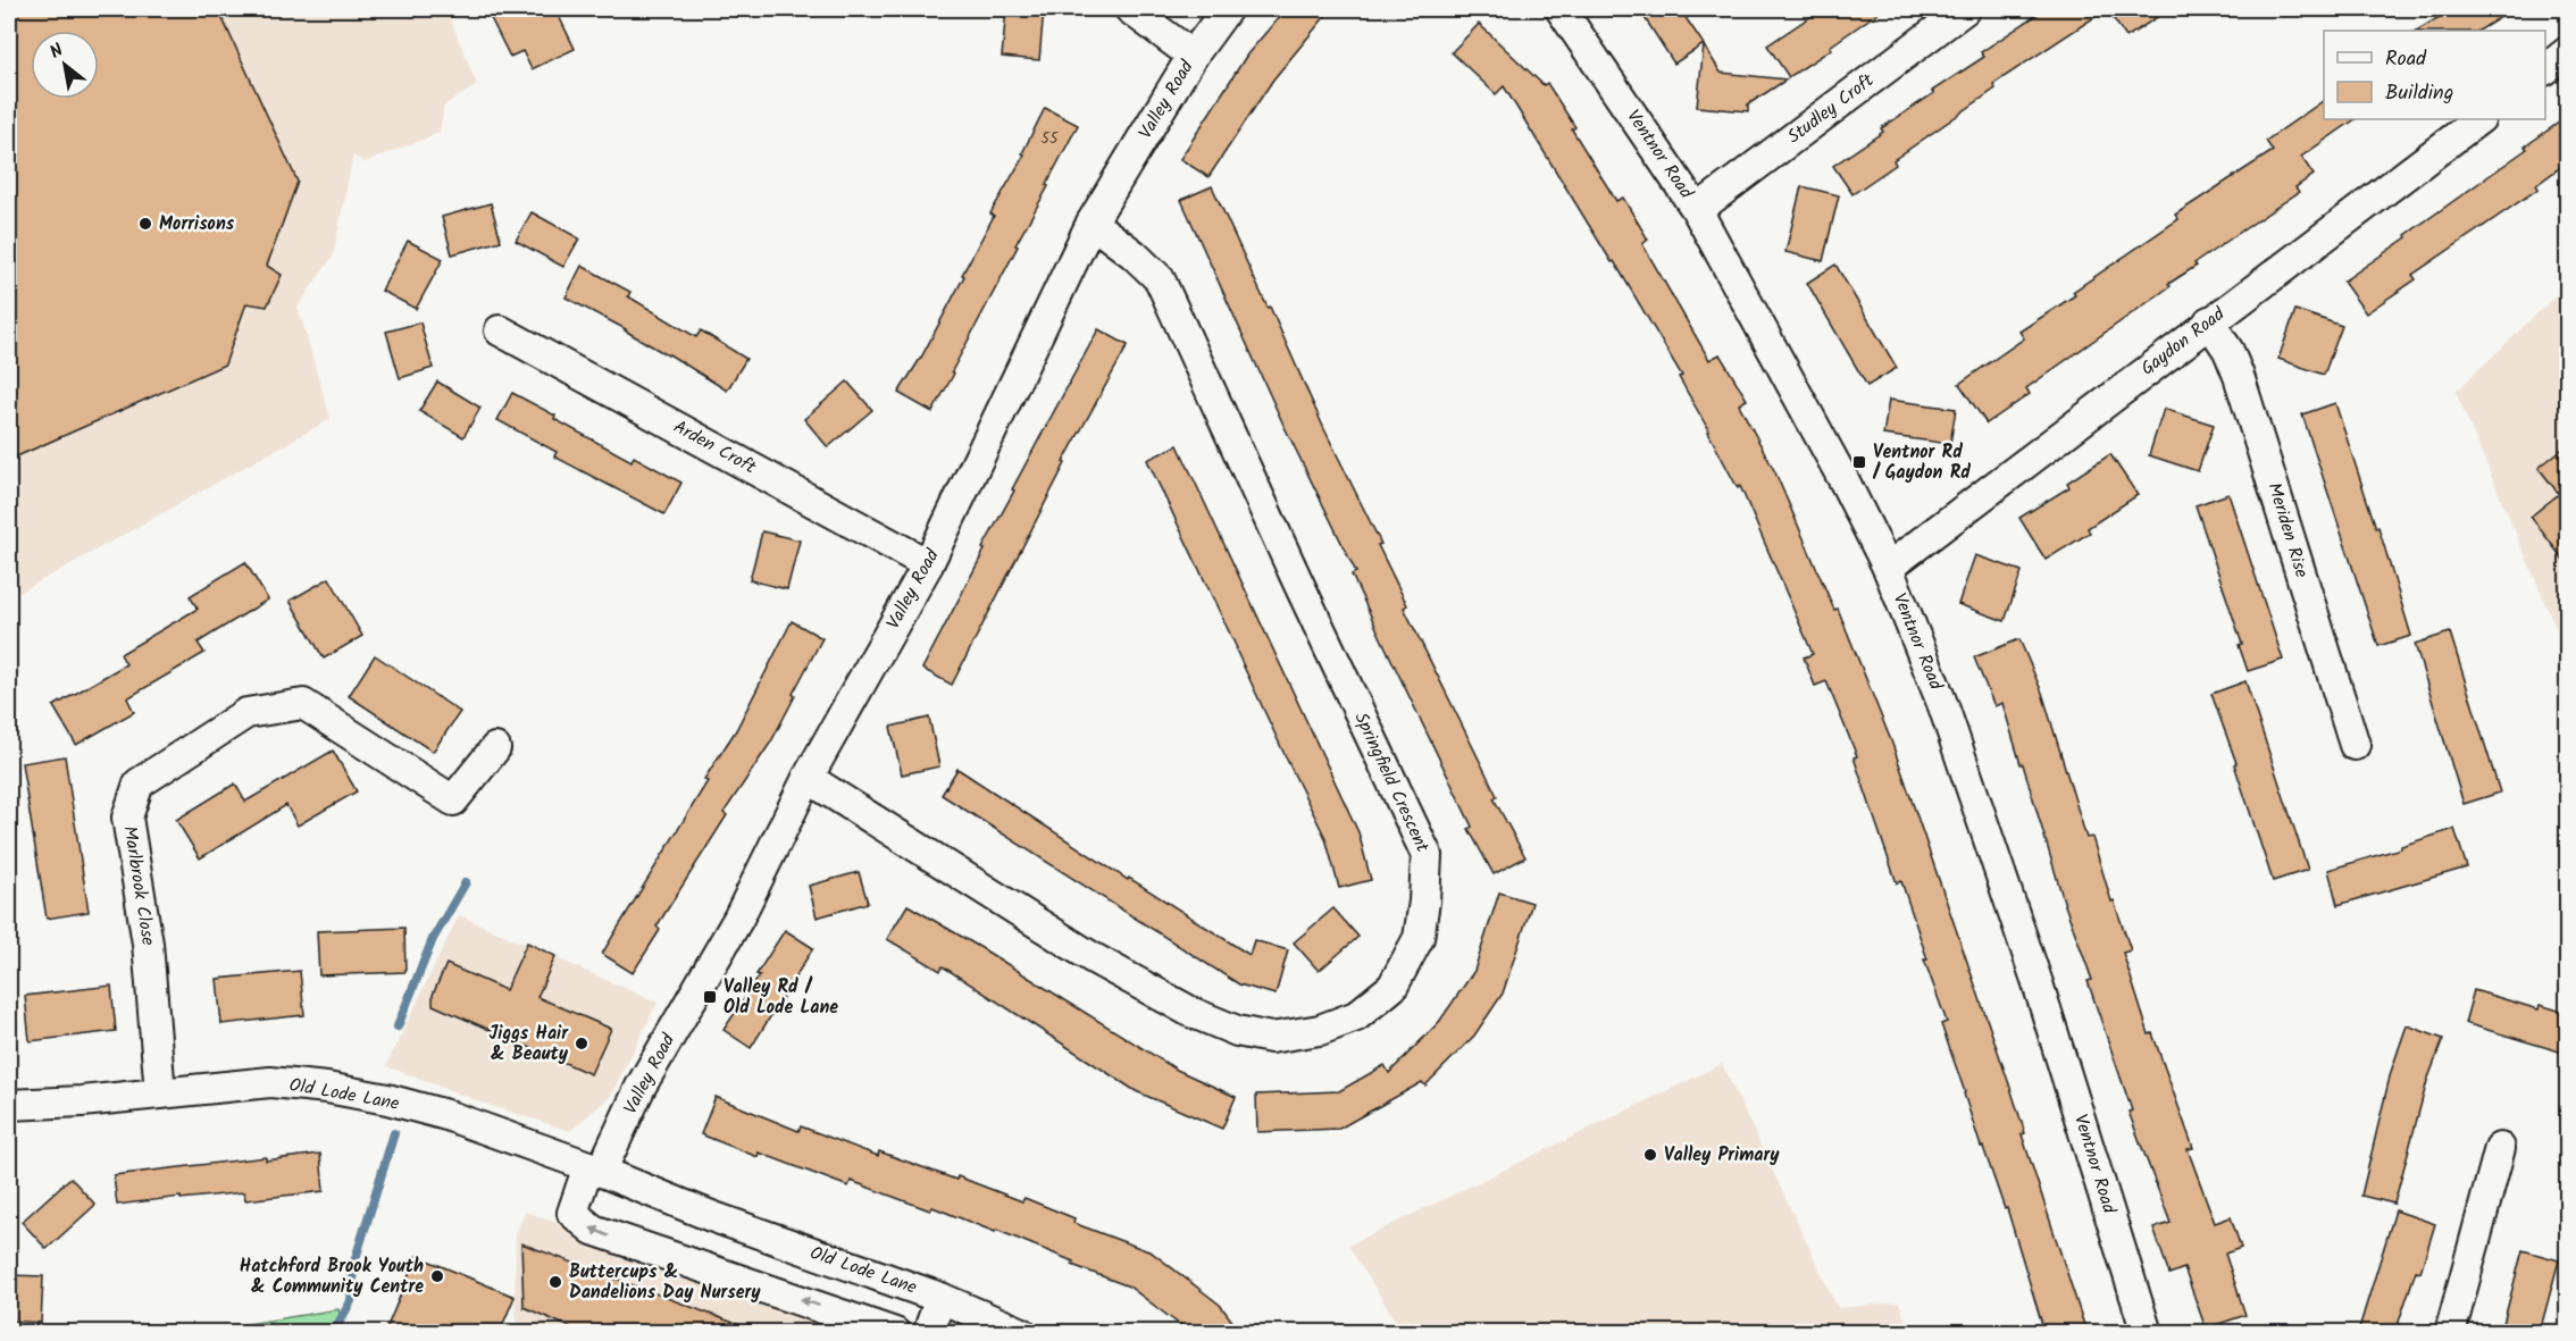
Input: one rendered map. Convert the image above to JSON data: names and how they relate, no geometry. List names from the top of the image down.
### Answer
{
  "streets": {
    "street": [
      "Valley Road",
      "Studley Croft",
      "Ventnor Road",
      "Gaydon Road",
      "Arden Croft",
      "Meriden Rise",
      "Springfield Crescent",
      "Marlbrook Close",
      "Old Lode Lane"
    ]
  },
  "crossings": [
    ["Valley Road", "Arden Croft"],
    ["Valley Road", "Springfield Crescent"],
    ["Valley Road", "Old Lode Lane"],
    ["Studley Croft", "Ventnor Road"],
    ["Ventnor Road", "Gaydon Road"],
    ["Gaydon Road", "Meriden Rise"],
    ["Marlbrook Close", "Old Lode Lane"]
  ],
  "places": {
    "other": [
      "Morrisons",
      "Jiggs Hair & Beauty",
      "Valley Primary",
      "Hatchford Brook Youth & Community Centre",
      "Buttercups & Dandelions Day Nursery"
    ],
    "transit": ["Ventnor Rd / Gaydon Rd", "Valley Rd / Old Lode Lane"]
  },
  "house_numbers": ["55"],
  "legend": ["Road", "Building"],
  "north": "top left"
}
